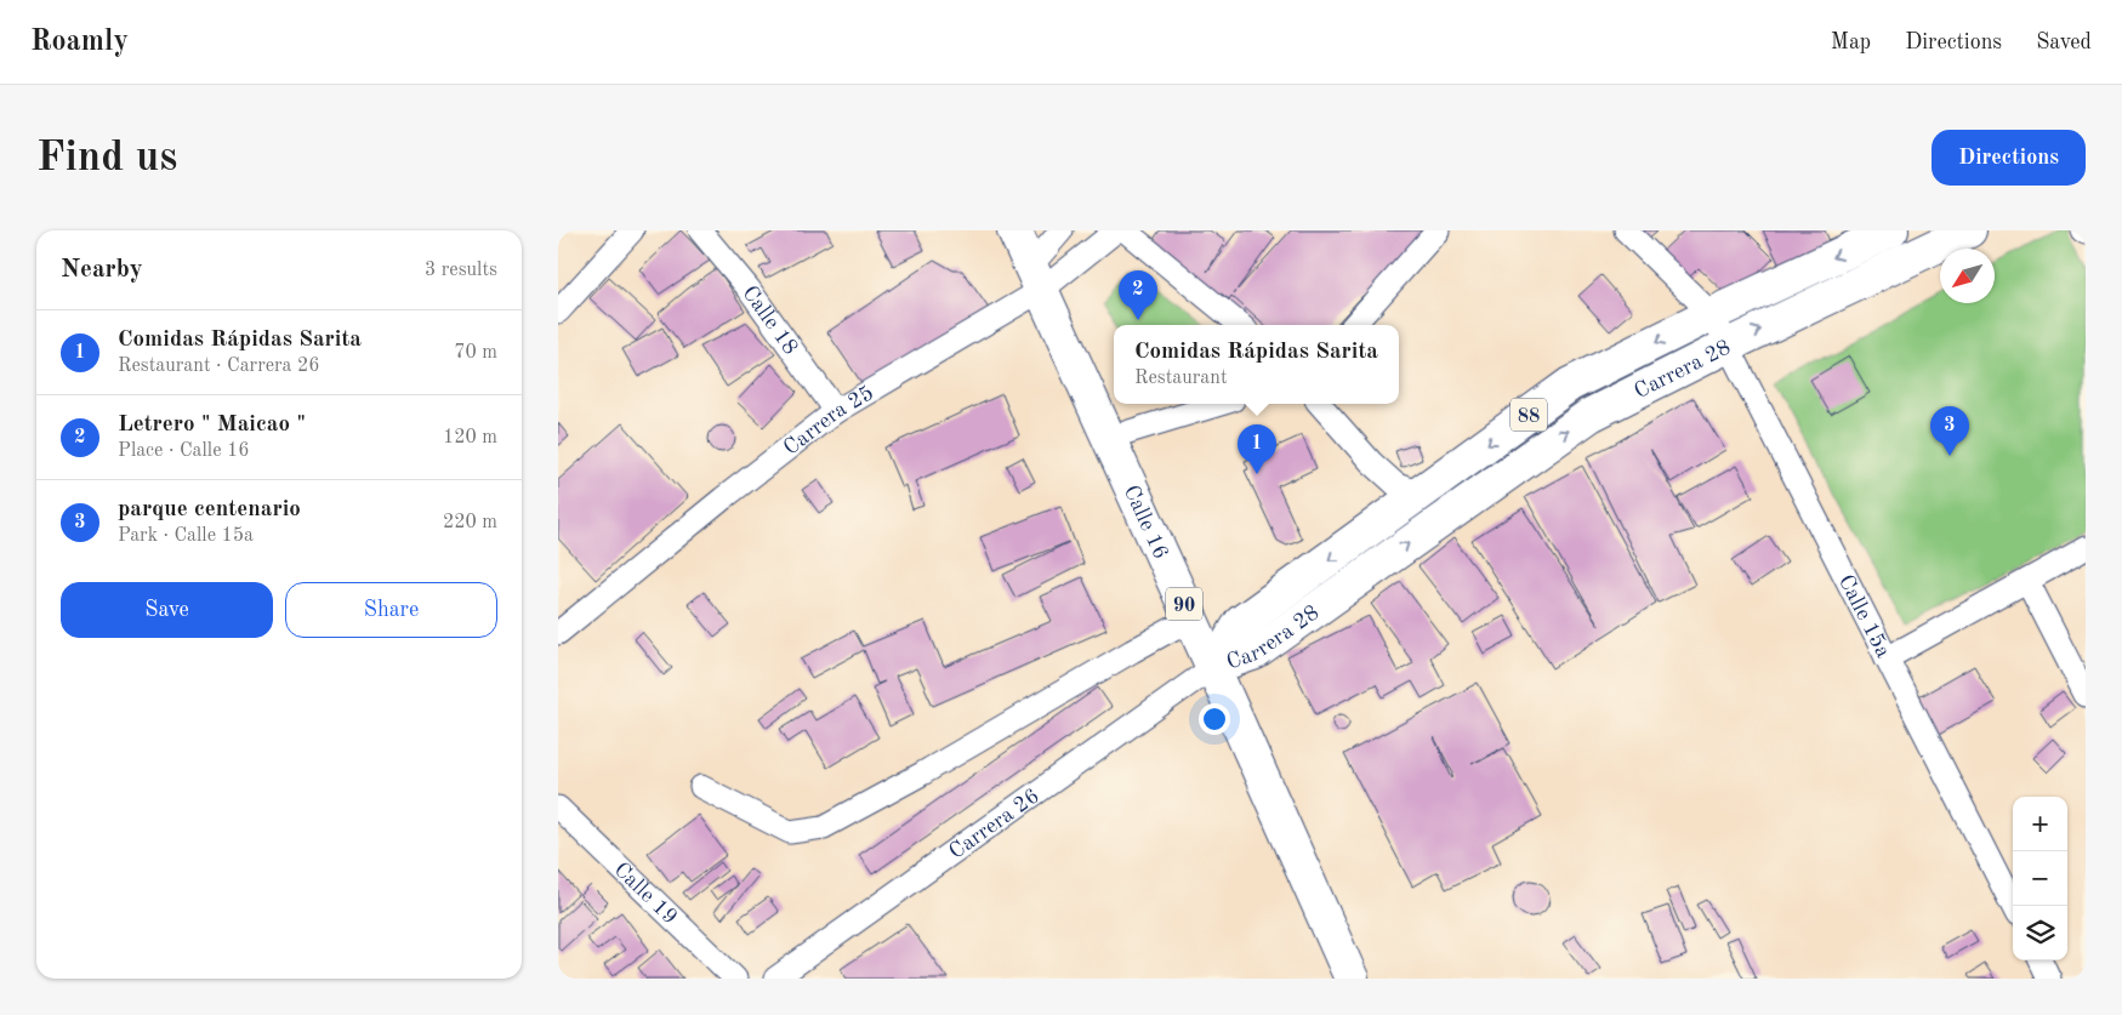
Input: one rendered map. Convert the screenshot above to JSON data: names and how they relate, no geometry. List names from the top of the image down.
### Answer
{
  "streets": {
    "highway": [
      "Carrera 28",
      "88",
      "Calle 16",
      "90"
    ],
    "street": [
      "Calle 18",
      "Carrera 25",
      "Calle 15a",
      "Carrera 26",
      "Calle 19"
    ]
  },
  "crossings": [
    ["Calle 18", "Carrera 25"],
    ["Carrera 28", "Calle 16"],
    ["Carrera 28", "Calle 15a"],
    ["Carrera 28", "Carrera 26"],
    ["Carrera 25", "Calle 16"],
    ["Calle 16", "Carrera 26"]
  ],
  "north": "bottom left",
  "page": {
    "header": "Roamly",
    "nav": ["Map", "Directions", "Saved"],
    "buttons": [
      "Directions",
      ["Save", "Share"]
    ],
    "title": "Find us",
    "heading": ["Nearby", "3 results"],
    "pins": ["2", "3", "1"],
    "list": [
      {
        "mark": "1",
        "name": "Comidas Rápidas Sarita",
        "note": "Restaurant · Carrera 26",
        "value": "70 m"
      },
      {
        "mark": "2",
        "name": "Letrero \" Maicao \"",
        "note": "Place · Calle 16",
        "value": "120 m"
      },
      {
        "mark": "3",
        "name": "parque centenario",
        "note": "Park · Calle 15a",
        "value": "220 m"
      }
    ],
    "popup": ["Comidas Rápidas Sarita", "Restaurant"],
    "map_buttons": ["+", "−"]
  }
}
